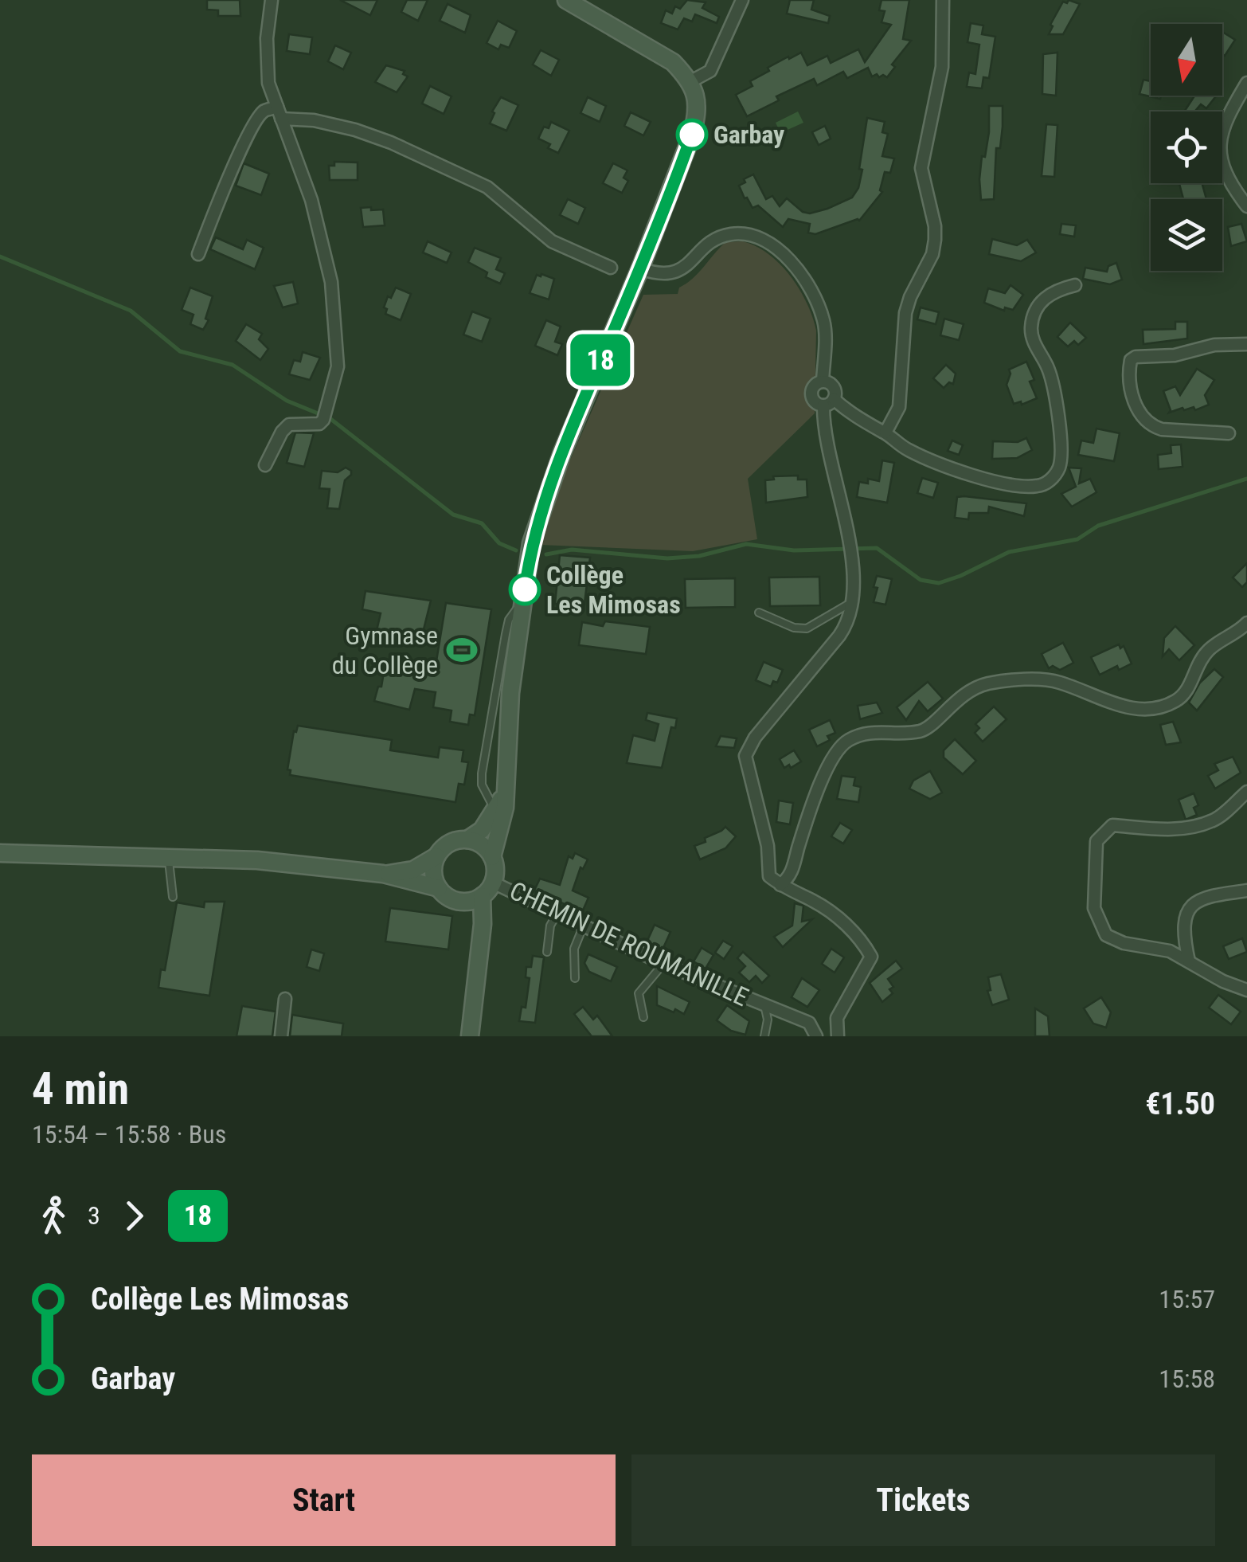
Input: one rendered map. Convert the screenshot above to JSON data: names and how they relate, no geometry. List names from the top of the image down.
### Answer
{
  "streets": {
    "street": ["CHEMIN DE ROUMANILLE"]
  },
  "places": {
    "other": ["Garbay", "Collège Les Mimosas"],
    "sports": ["Gymnase du Collège"]
  },
  "lines": ["bus line 18"],
  "north": "bottom",
  "page": {
    "on_map": "18",
    "heading": ["4 min", "15:54 – 15:58 · Bus", "€1.50"],
    "legs": ["3", "18"],
    "list": [
      {
        "name": "Collège Les Mimosas",
        "value": "15:57"
      },
      {
        "name": "Garbay",
        "value": "15:58"
      }
    ],
    "buttons": ["Start", "Tickets"]
  }
}
